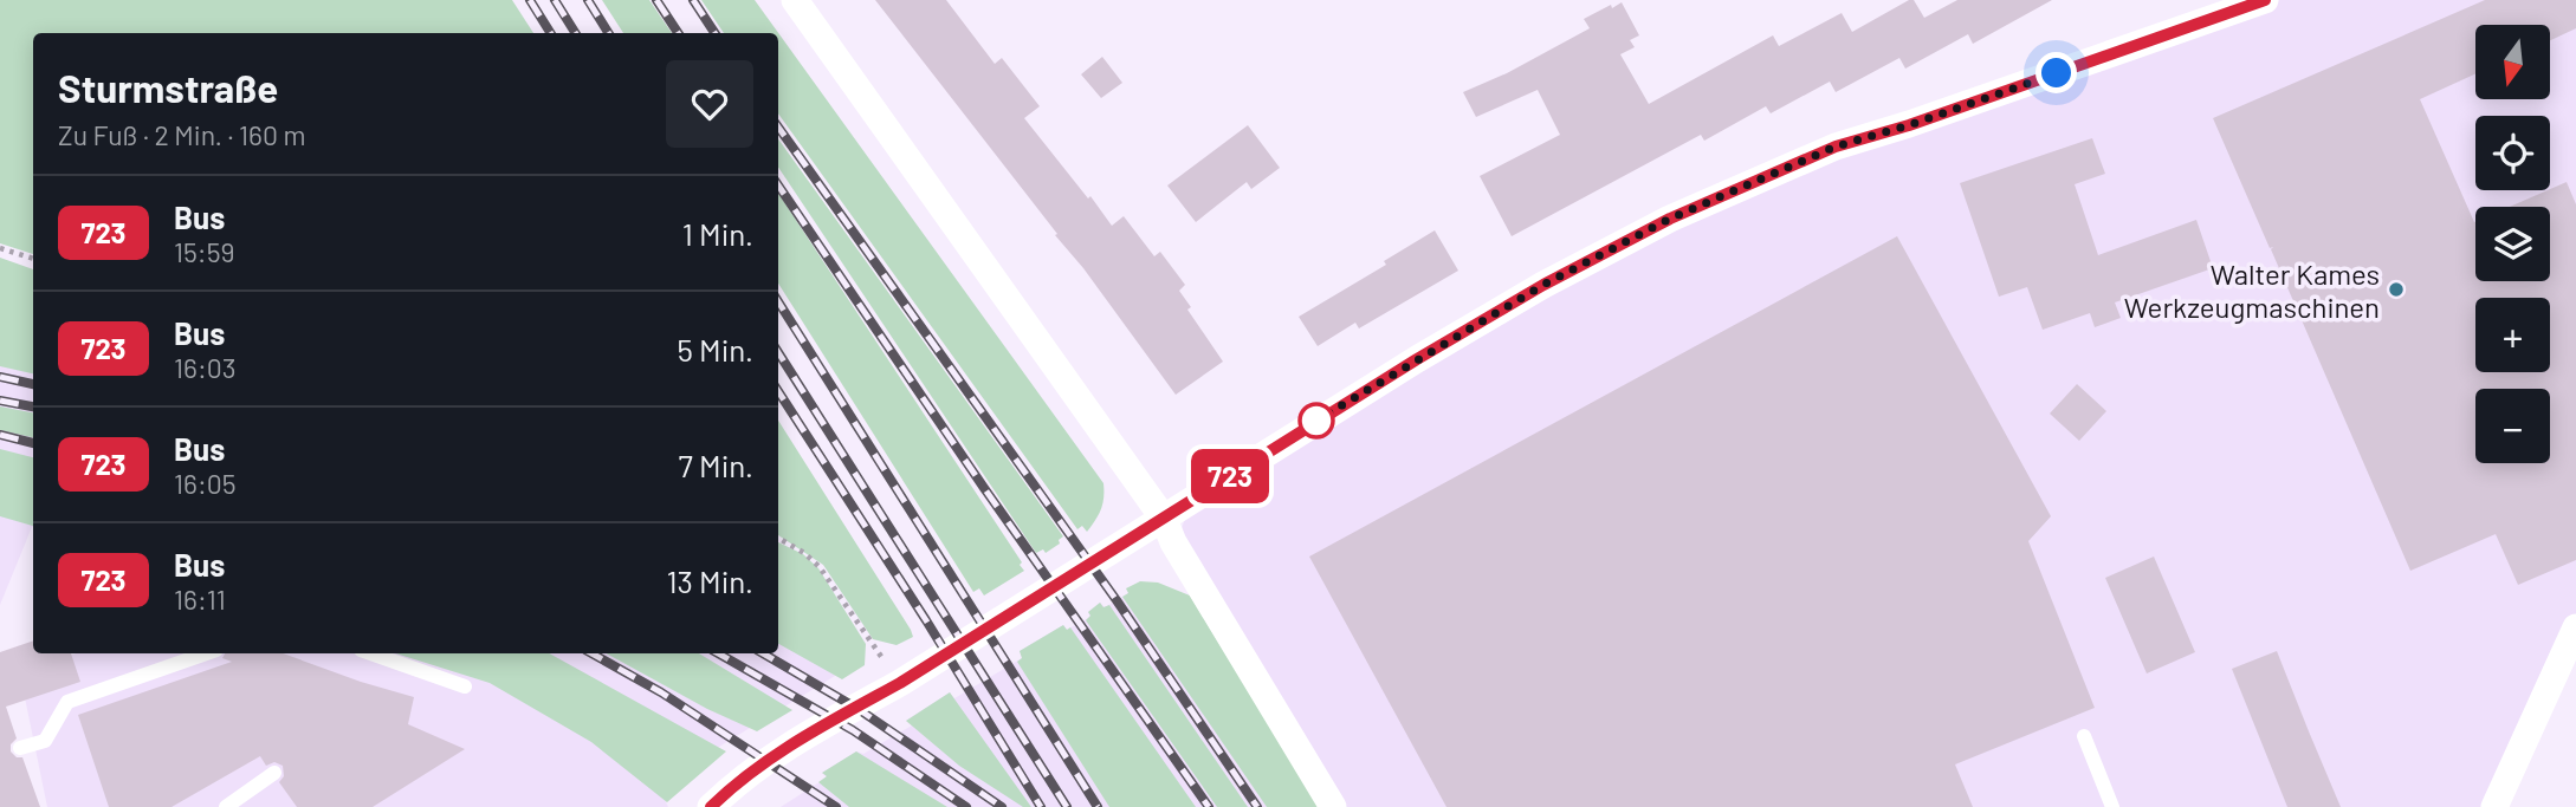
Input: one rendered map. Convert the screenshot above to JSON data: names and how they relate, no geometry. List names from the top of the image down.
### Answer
{
  "places": ["Walter Kames Werkzeugmaschinen"],
  "lines": ["bus line 723"],
  "north": "bottom",
  "page": {
    "on_map": "723",
    "map_buttons": ["+", "−"],
    "heading": ["Sturmstraße", "Zu Fuß · 2 Min. · 160 m"],
    "list": [
      {
        "mark": "723",
        "name": "Bus",
        "note": "15:59",
        "value": "1 Min."
      },
      {
        "mark": "723",
        "name": "Bus",
        "note": "16:03",
        "value": "5 Min."
      },
      {
        "mark": "723",
        "name": "Bus",
        "note": "16:05",
        "value": "7 Min."
      },
      {
        "mark": "723",
        "name": "Bus",
        "note": "16:11",
        "value": "13 Min."
      }
    ]
  }
}
